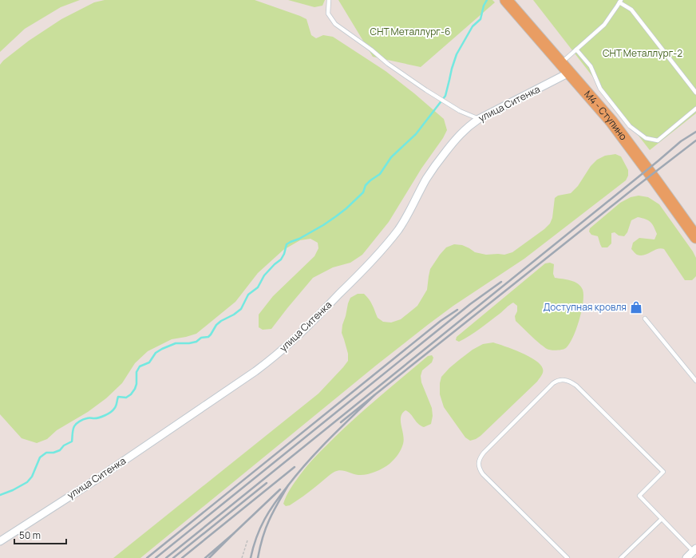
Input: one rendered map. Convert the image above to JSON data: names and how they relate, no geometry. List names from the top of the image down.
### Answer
{
  "streets": {
    "main road": ["М4 - Ступино"],
    "street": ["улица Ситенка"]
  },
  "crossings": [
    ["улица Ситенка", "М4 - Ступино"]
  ],
  "parks": ["СНТ Металлург-6", "СНТ Металлург-2"],
  "places": {
    "shop": ["Доступная кровля"]
  },
  "scale_bar": "50 m"
}
